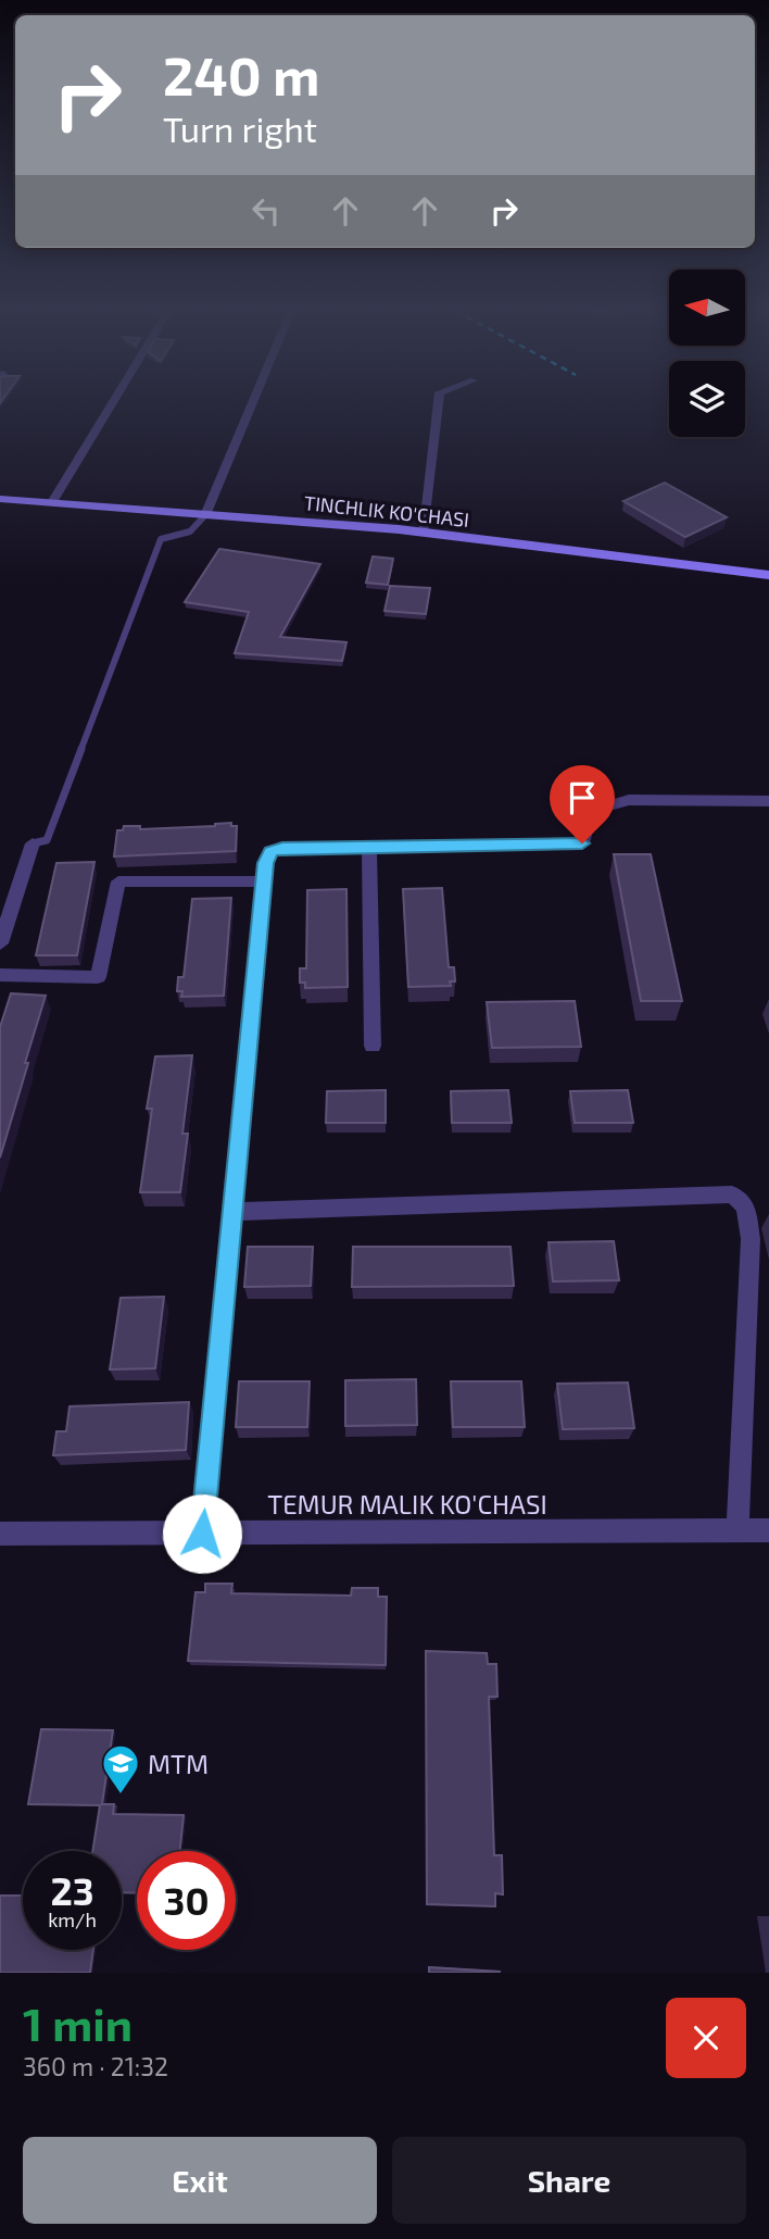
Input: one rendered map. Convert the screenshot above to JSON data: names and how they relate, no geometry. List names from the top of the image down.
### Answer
{
  "streets": {
    "main road": ["TINCHLIK KO'CHASI"],
    "street": ["TEMUR MALIK KO'CHASI"]
  },
  "places": {
    "school or university": ["MTM"]
  },
  "north": "left",
  "page": {
    "turn": ["240 m", "Turn right"],
    "speed": "23 km/h",
    "limit": "30",
    "heading": ["1 min", "360 m · 21:32"],
    "buttons": ["Exit", "Share"]
  }
}
